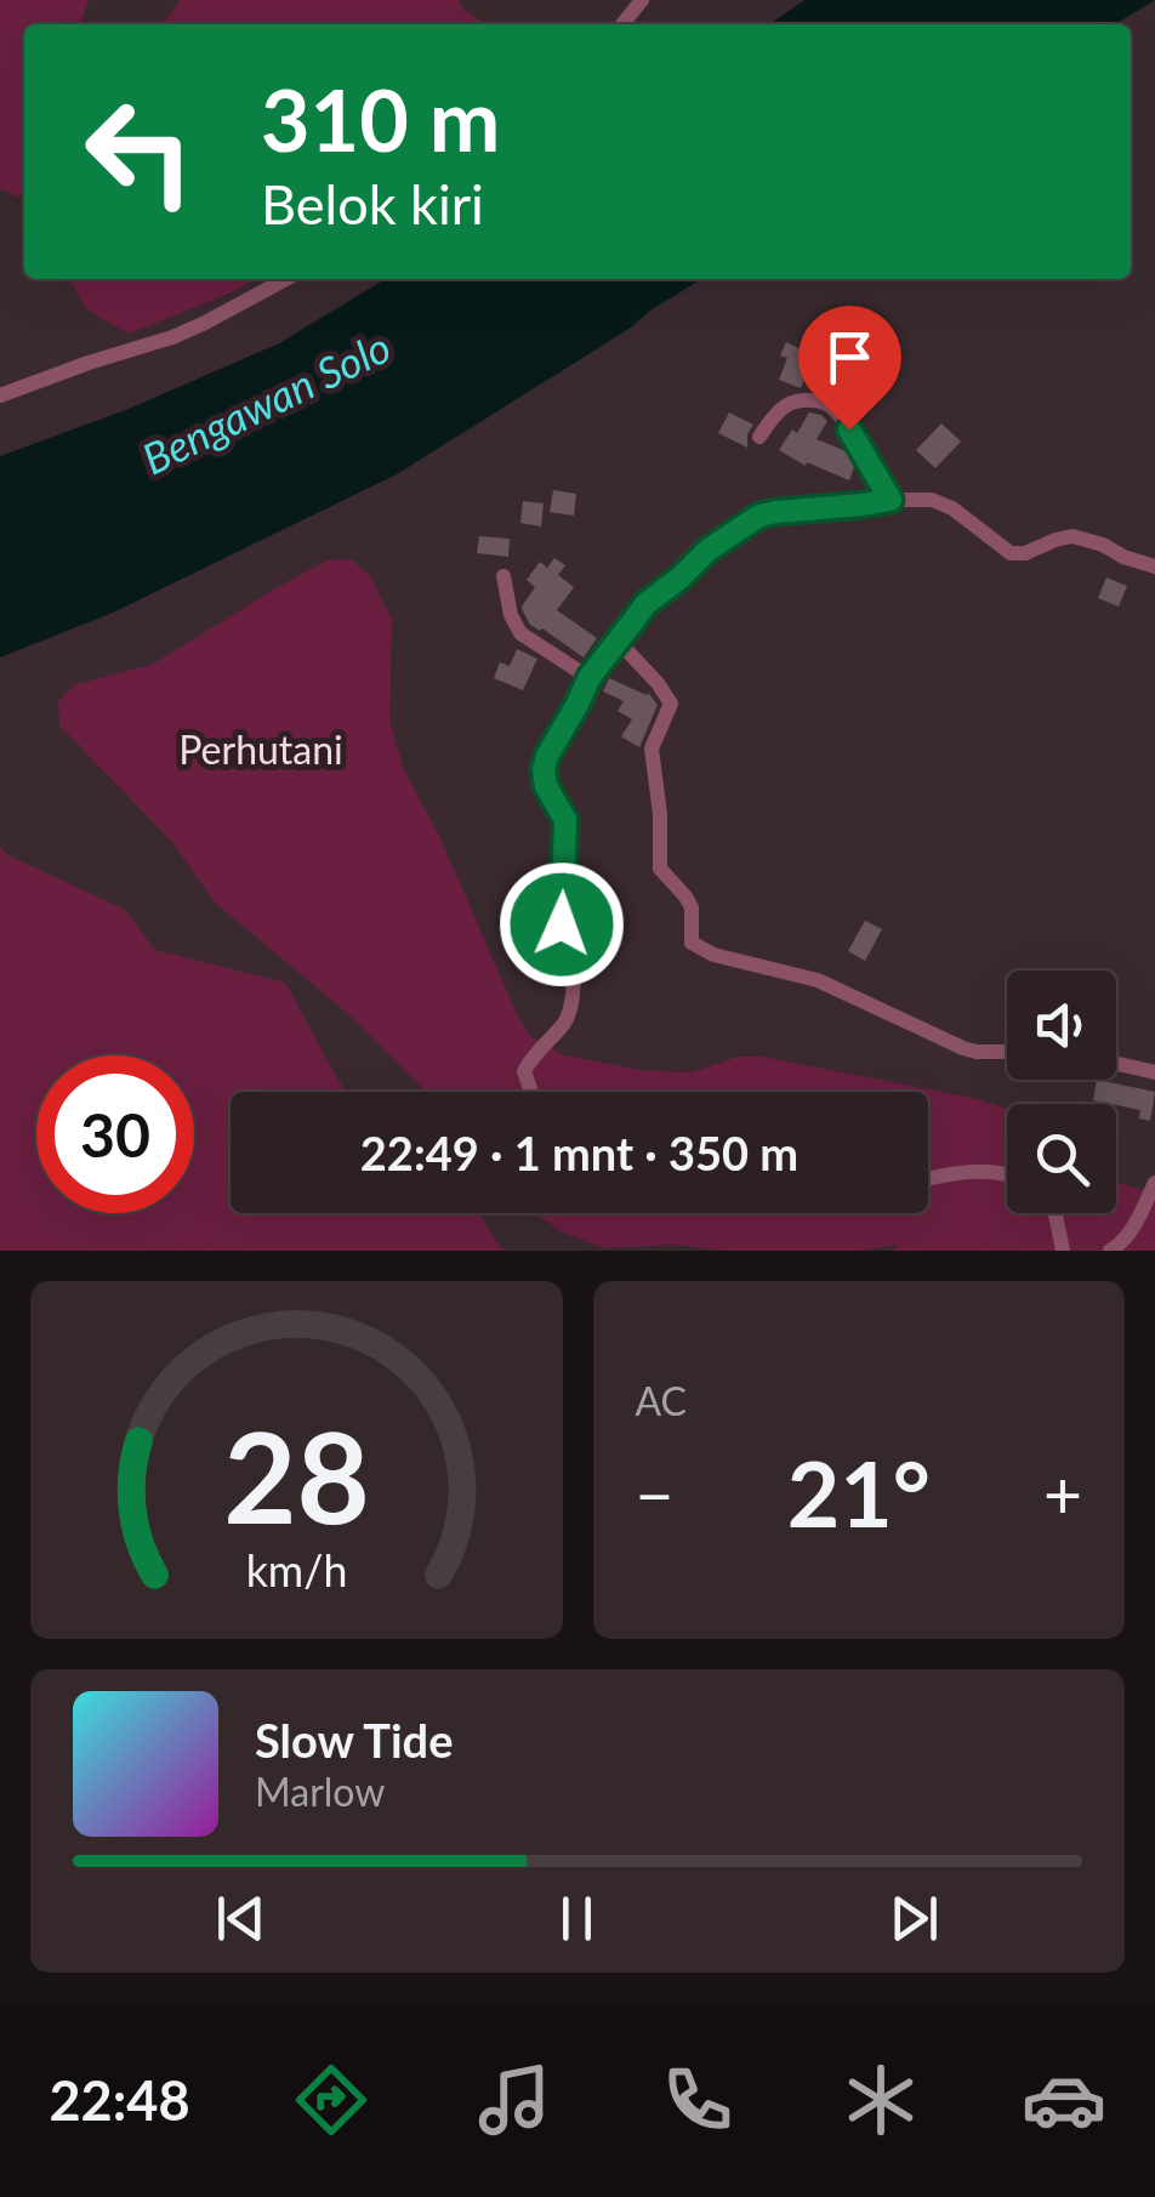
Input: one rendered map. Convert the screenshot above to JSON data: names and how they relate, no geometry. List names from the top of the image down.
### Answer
{
  "water": ["Bengawan Solo"],
  "parks": ["Perhutani"],
  "page": {
    "turn": ["310 m", "Belok kiri"],
    "limit": "30",
    "trip": "22:49 · 1 mnt · 350 m",
    "tile": "AC",
    "heat": ["−", "21°", "+"],
    "song": ["Slow Tide", "Marlow"],
    "tabs": "22:48",
    "gauge": ["28", "km/h"]
  }
}
